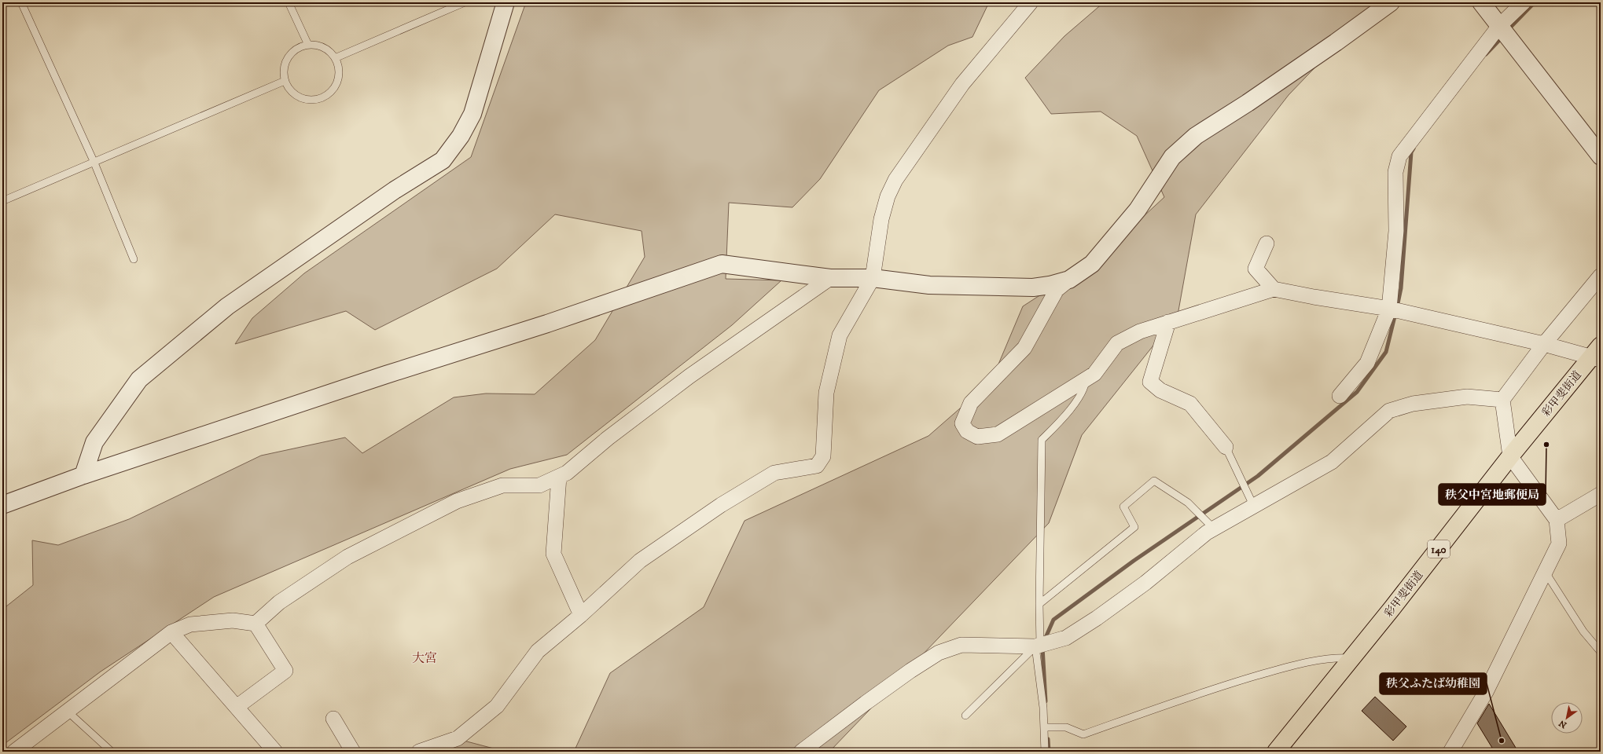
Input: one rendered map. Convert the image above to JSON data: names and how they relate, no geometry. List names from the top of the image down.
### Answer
{
  "streets": {
    "highway": ["彩甲斐街道", "140"]
  },
  "districts": ["大宮"],
  "places": ["秩父中宮地郵便局", "秩父ふたば幼稚園"],
  "north": "bottom left"
}
